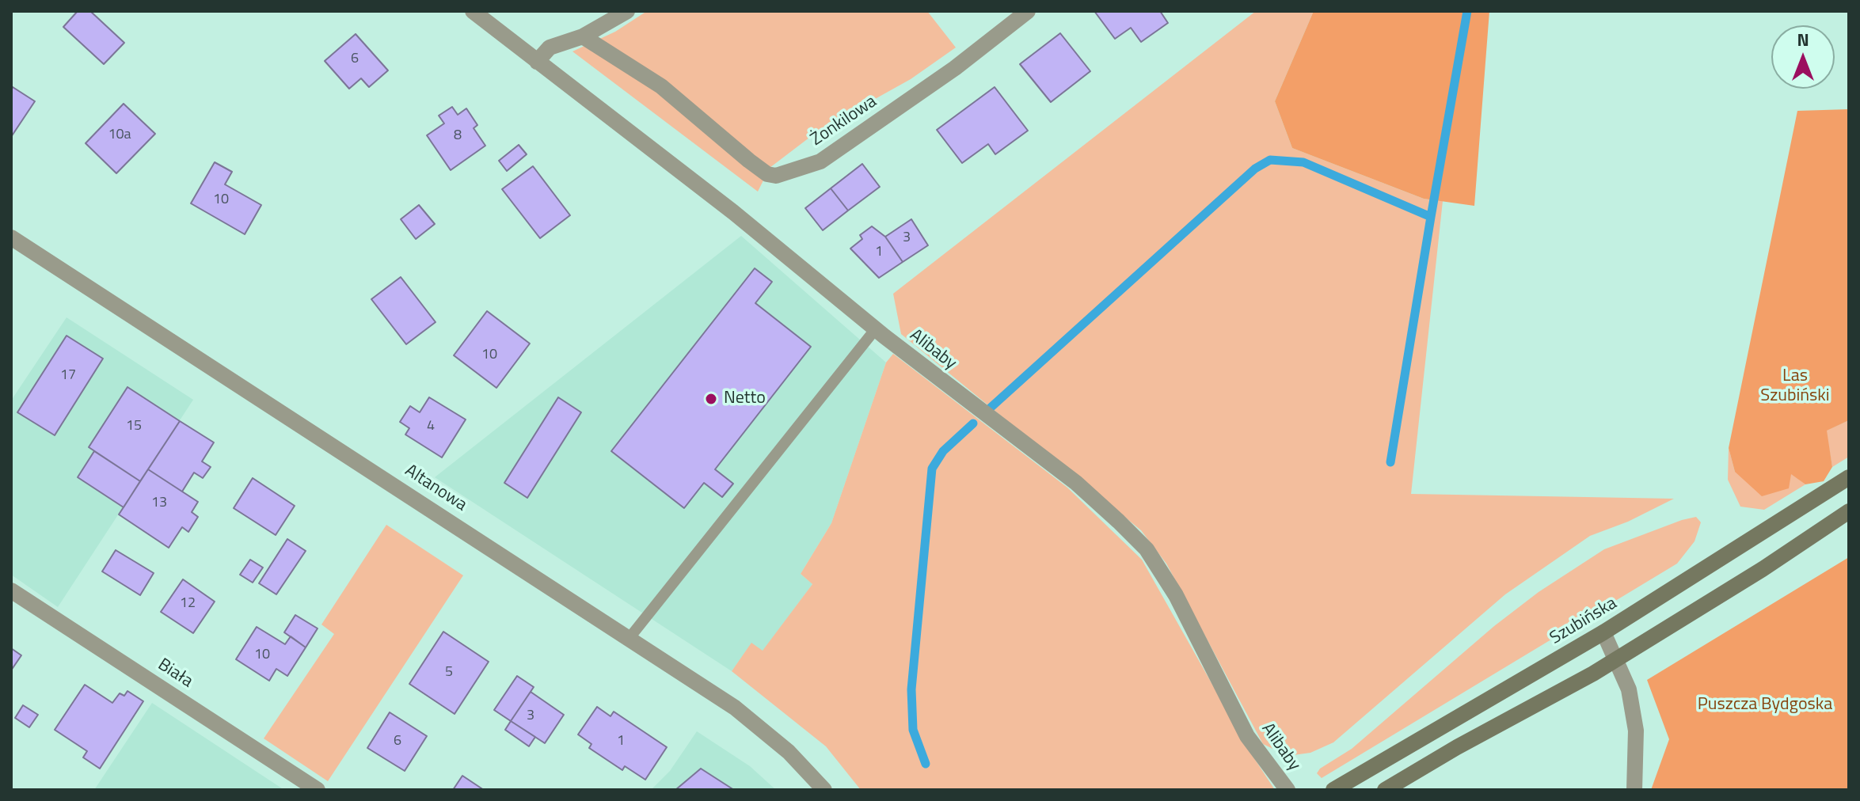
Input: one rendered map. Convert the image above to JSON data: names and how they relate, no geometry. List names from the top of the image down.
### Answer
{
  "streets": {
    "main road": ["Szubińska"],
    "street": [
      "Żonkilowa",
      "Alibaby",
      "Altanowa",
      "Biała"
    ]
  },
  "parks": ["Las Szubiński", "Puszcza Bydgoska"],
  "places": ["Netto"],
  "house_numbers": [
    "6",
    "10a",
    "8",
    "10",
    "3",
    "1",
    "10",
    "17",
    "15",
    "4",
    "13",
    "12",
    "10",
    "5",
    "3",
    "6",
    "1"
  ],
  "north": "top"
}
